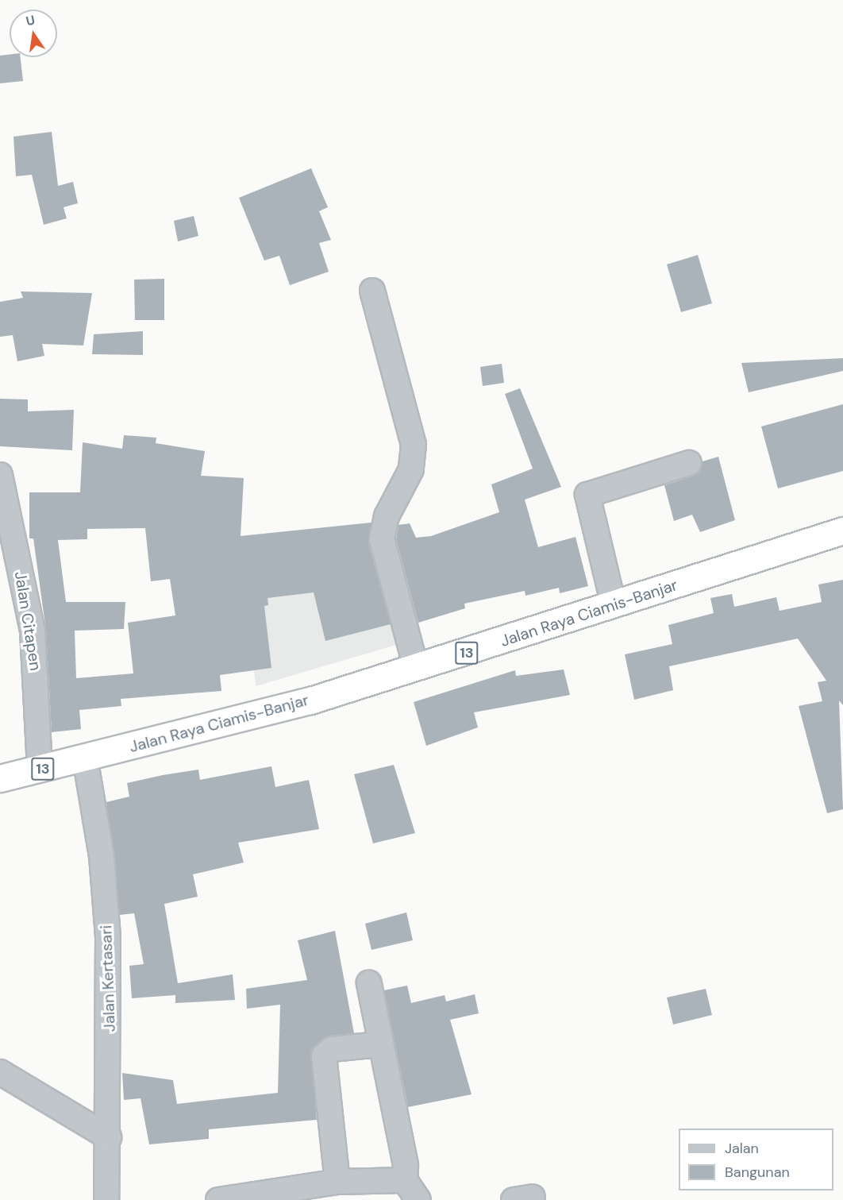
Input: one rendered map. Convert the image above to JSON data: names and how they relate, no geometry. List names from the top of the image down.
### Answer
{
  "streets": {
    "highway": ["Jalan Raya Ciamis-Banjar", "13"],
    "street": ["Jalan Citapen", "Jalan Kertasari"]
  },
  "crossings": [
    ["Jalan Raya Ciamis-Banjar", "13"],
    ["Jalan Raya Ciamis-Banjar", "Jalan Kertasari"],
    ["Jalan Citapen", "13"],
    ["13", "Jalan Kertasari"]
  ],
  "legend": ["Jalan", "Bangunan"],
  "north": "top"
}
